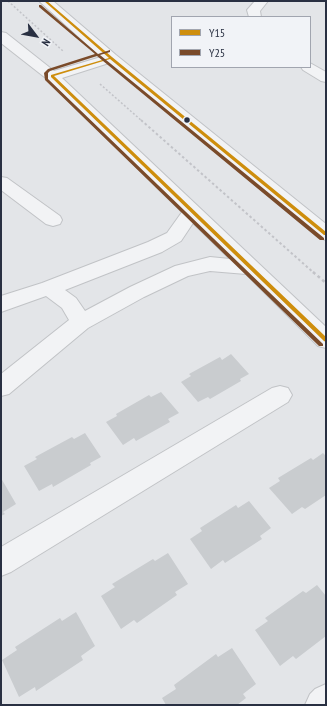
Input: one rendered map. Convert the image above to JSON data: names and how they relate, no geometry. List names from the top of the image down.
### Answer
{
  "lines": ["transit line Y15", "transit line Y25"],
  "legend": ["Y15", "Y25"],
  "north": "bottom right"
}
